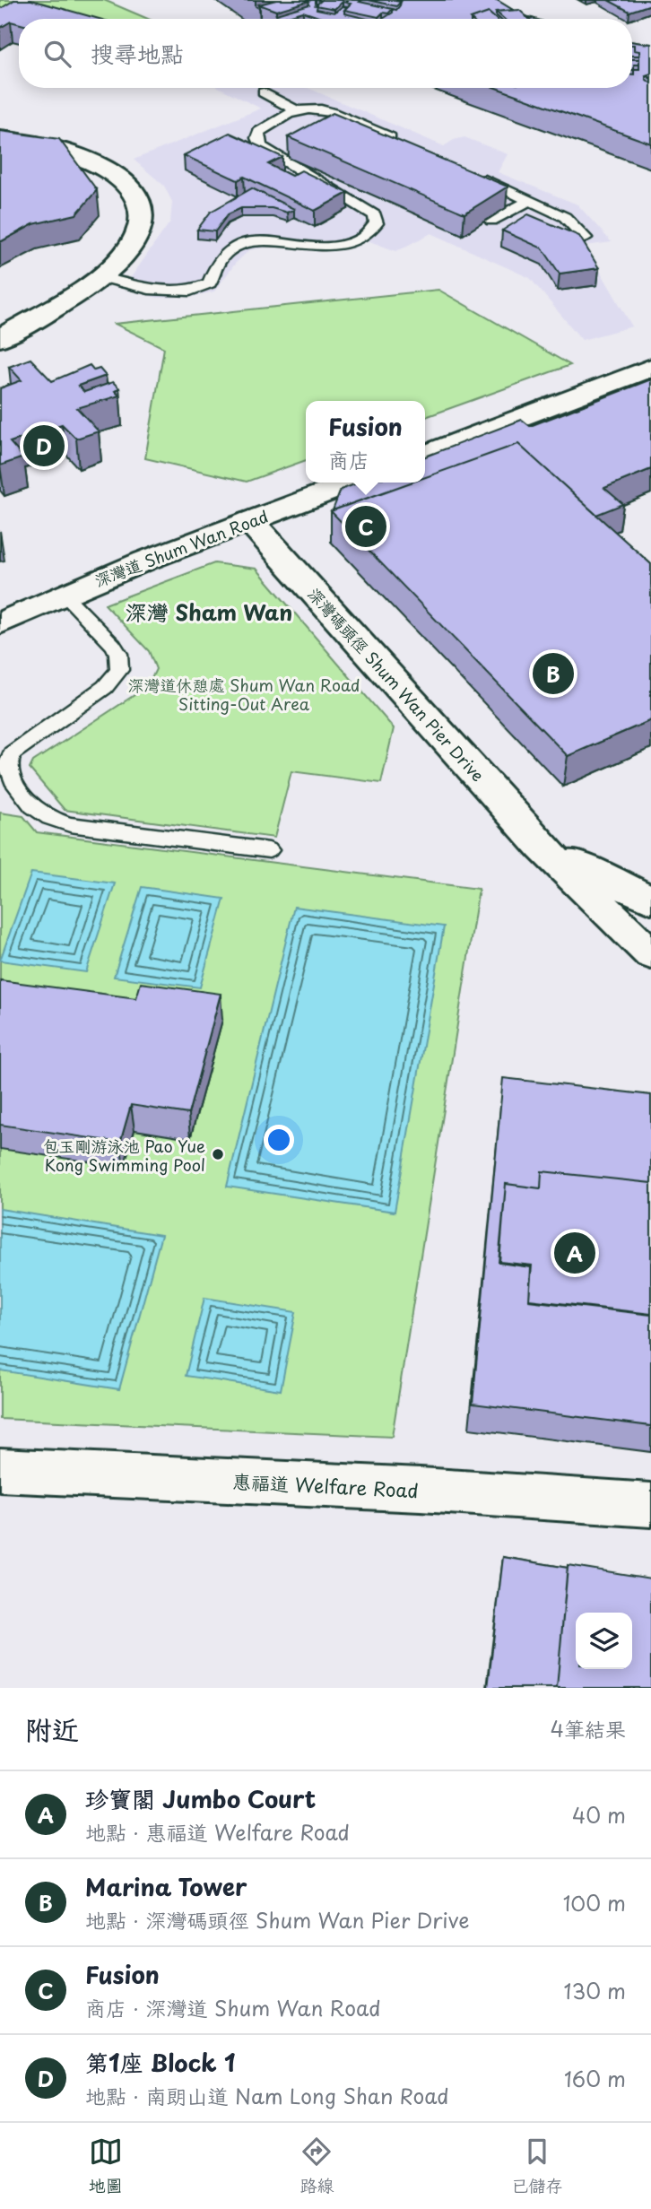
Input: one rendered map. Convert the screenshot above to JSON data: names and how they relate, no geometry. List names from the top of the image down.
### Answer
{
  "streets": {
    "street": ["深灣道 Shum Wan Road", "深灣碼頭徑 Shum Wan Pier Drive", "惠福道 Welfare Road"]
  },
  "crossings": [
    ["深灣道 Shum Wan Road", "深灣碼頭徑 Shum Wan Pier Drive"]
  ],
  "districts": ["深灣 Sham Wan"],
  "parks": ["深灣道休憩處 Shum Wan Road Sitting-Out Area"],
  "places": ["包玉剛游泳池 Pao Yue Kong Swimming Pool"],
  "page": {
    "search": "搜尋地點",
    "popup": ["Fusion", "商店"],
    "pins": [
      "D",
      "C",
      "B",
      "A"
    ],
    "heading": ["附近", "4筆結果"],
    "list": [
      {
        "mark": "A",
        "name": "珍寶閣 Jumbo Court",
        "note": "地點 · 惠福道 Welfare Road",
        "value": "40 m"
      },
      {
        "mark": "B",
        "name": "Marina Tower",
        "note": "地點 · 深灣碼頭徑 Shum Wan Pier Drive",
        "value": "100 m"
      },
      {
        "mark": "C",
        "name": "Fusion",
        "note": "商店 · 深灣道 Shum Wan Road",
        "value": "130 m"
      },
      {
        "mark": "D",
        "name": "第1座 Block 1",
        "note": "地點 · 南朗山道 Nam Long Shan Road",
        "value": "160 m"
      }
    ],
    "nav": ["地圖", "路線", "已儲存"]
  }
}
